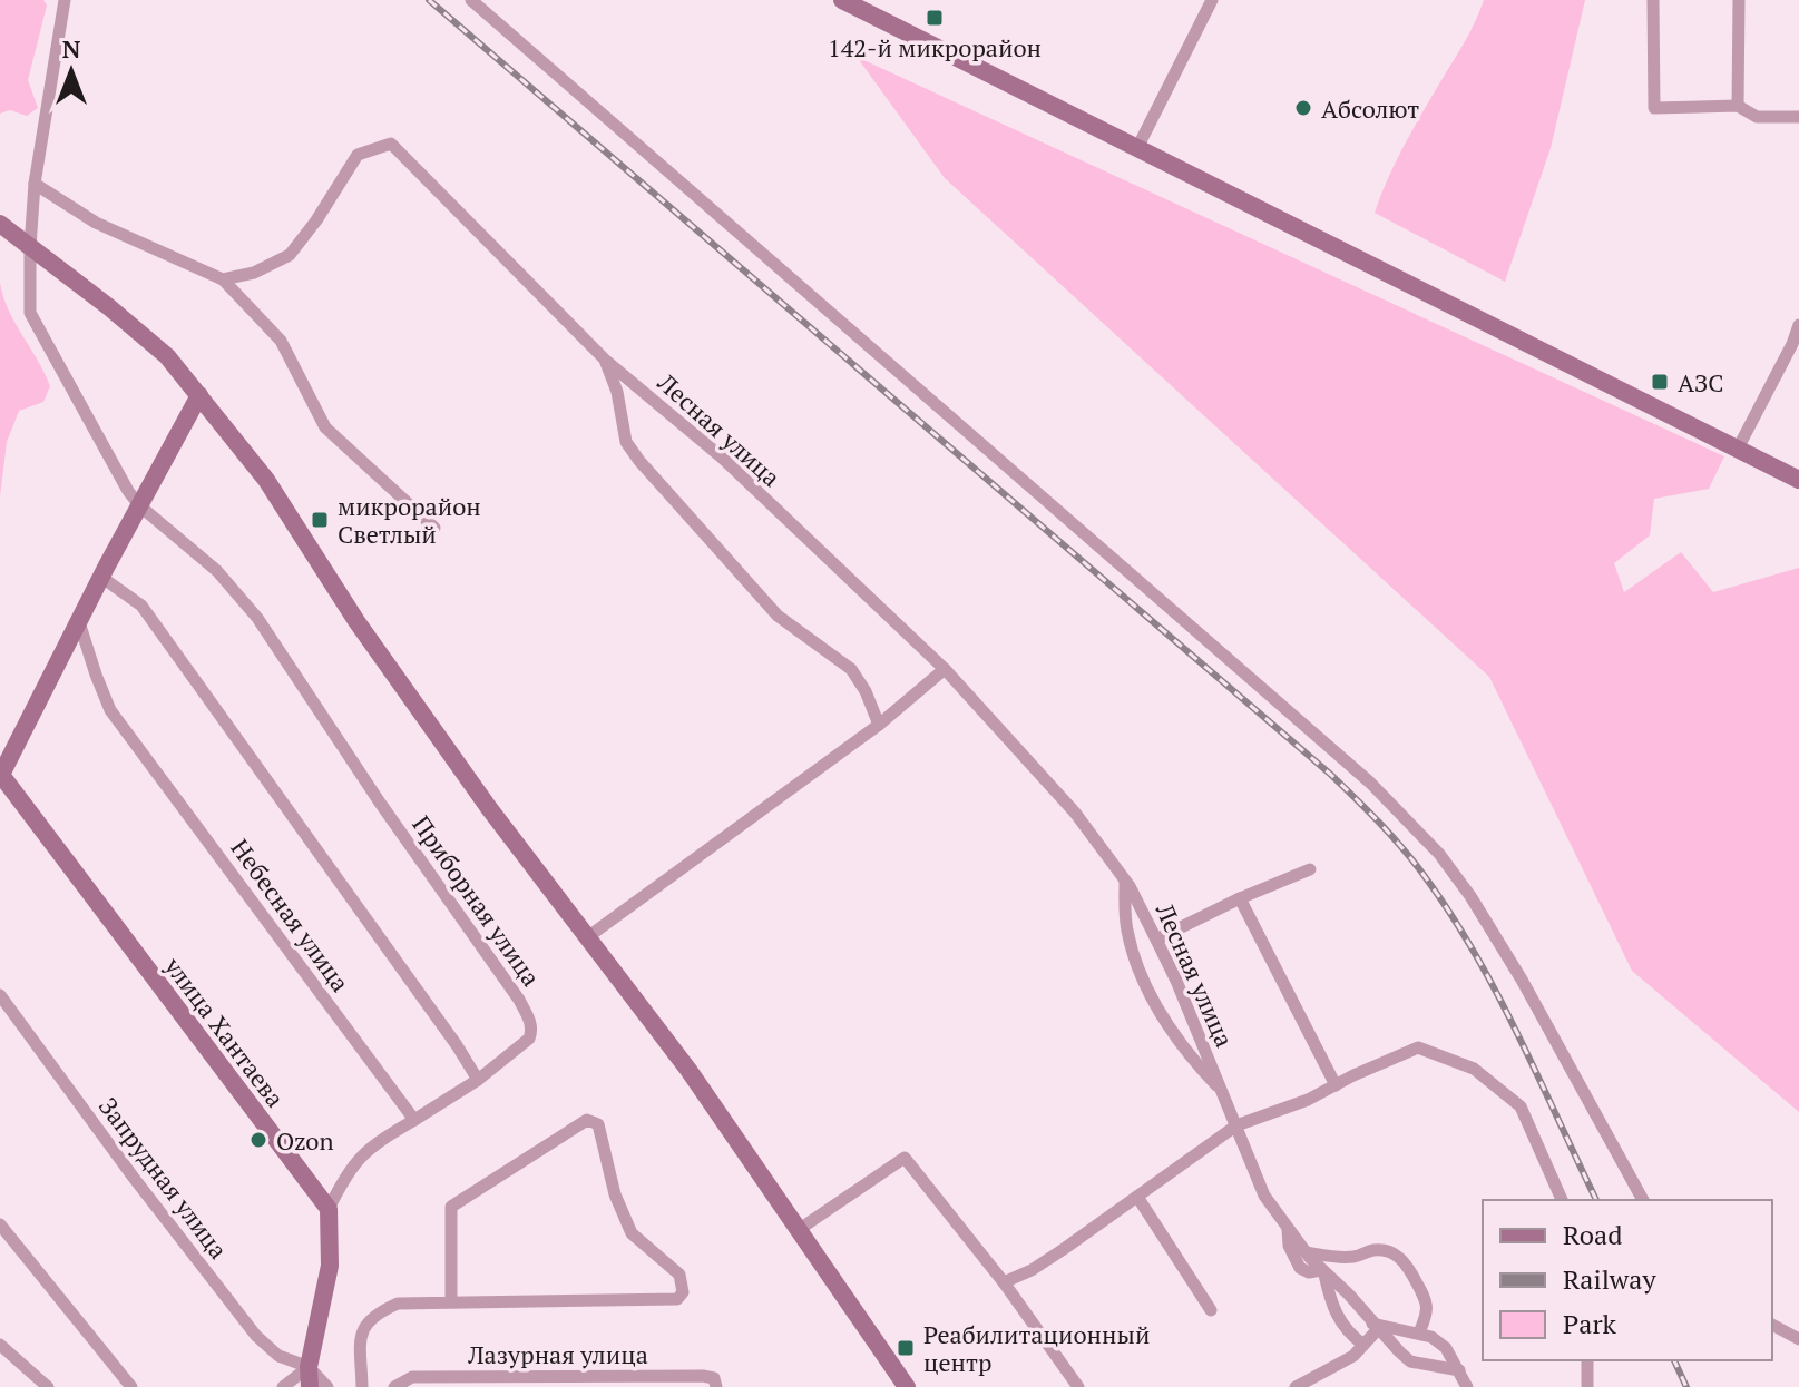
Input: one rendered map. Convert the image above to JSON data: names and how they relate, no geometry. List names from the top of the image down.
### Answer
{
  "streets": {
    "street": [
      "Лесная улица",
      "Приборная улица",
      "Небесная улица",
      "улица Хантаева",
      "Запрудная улица",
      "Лазурная улица"
    ]
  },
  "places": {
    "transit": [
      "142-й микрорайон",
      "АЗС",
      "микрорайон Светлый",
      "Реабилитационный центр"
    ],
    "other": ["Абсолют", "Ozon"]
  },
  "legend": ["Road", "Railway", "Park"],
  "north": "top"
}
